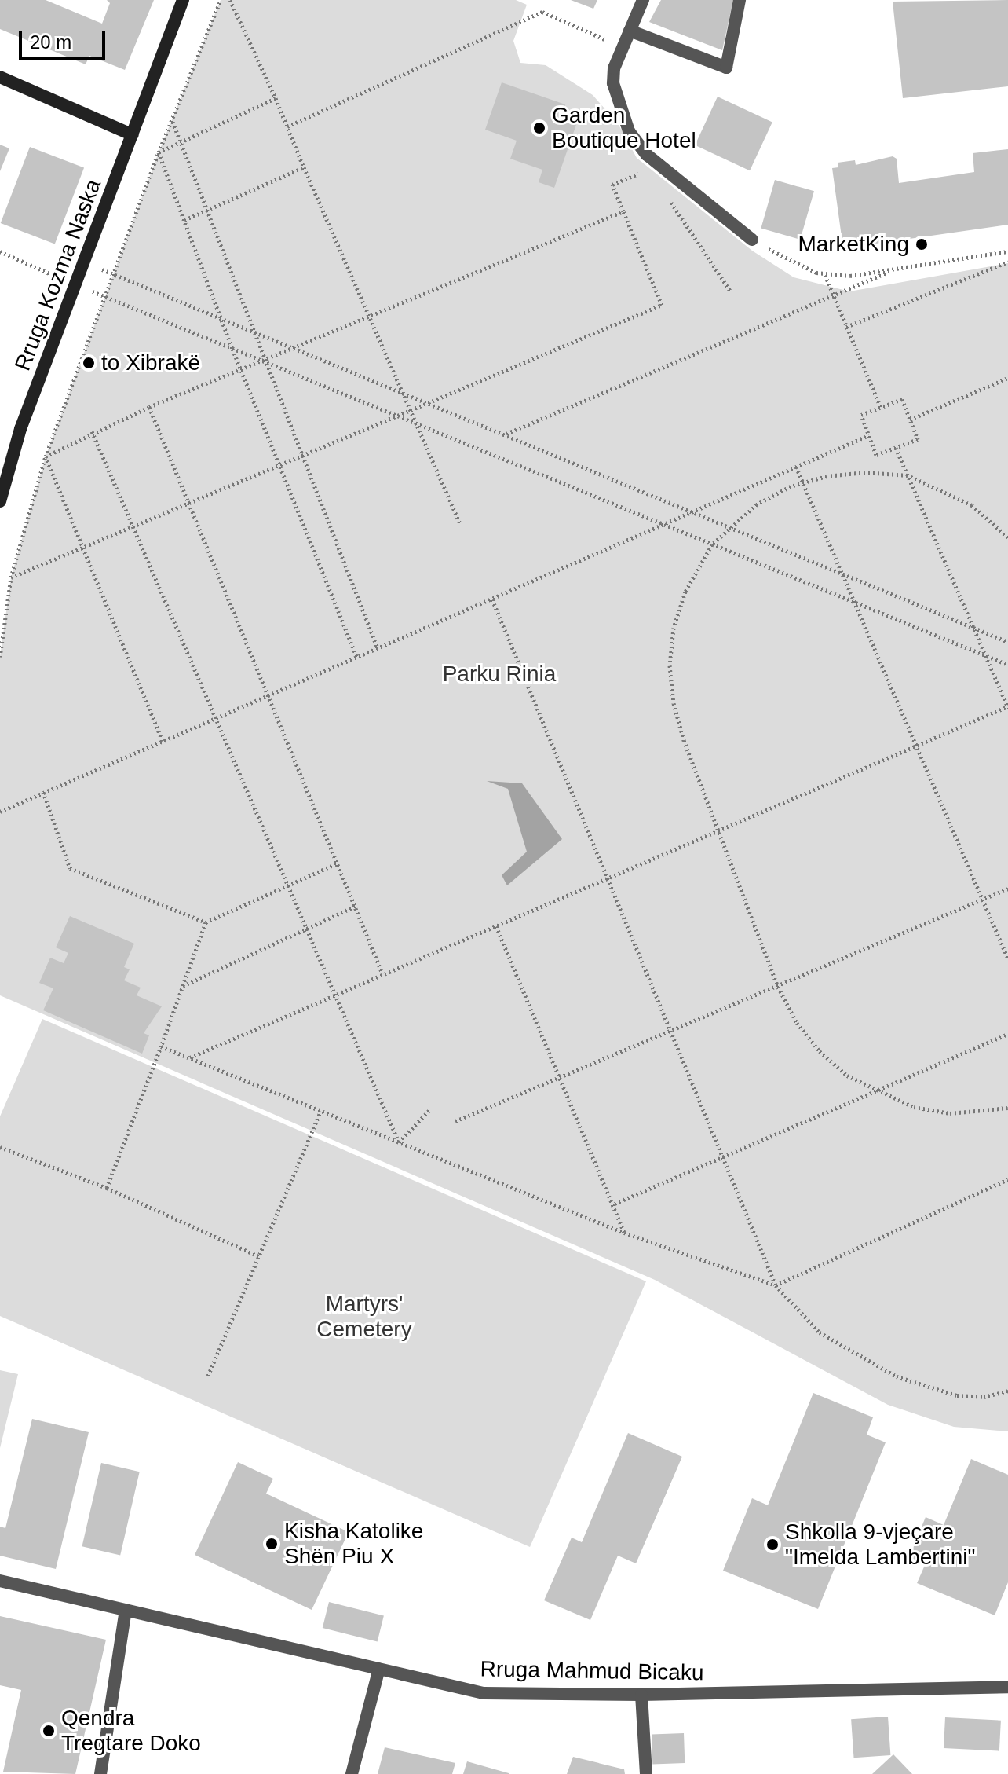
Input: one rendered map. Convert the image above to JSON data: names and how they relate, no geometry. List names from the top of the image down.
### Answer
{
  "streets": {
    "main road": ["Rruga Kozma Naska"],
    "street": ["Rruga Mahmud Bicaku"]
  },
  "parks": ["Parku Rinia", "Martyrs' Cemetery"],
  "places": [
    "Garden Boutique Hotel",
    "MarketKing",
    "to Xibrakë",
    "Kisha Katolike Shën Piu X",
    "Shkolla 9-vjeçare \"Imelda Lambertini\"",
    "Qendra Tregtare Doko"
  ],
  "scale_bar": "20 m"
}
